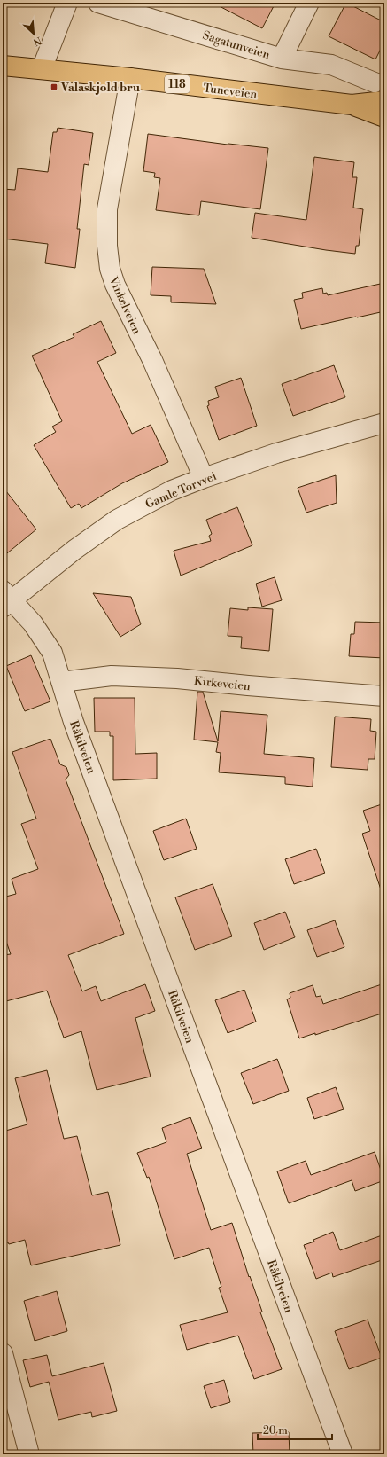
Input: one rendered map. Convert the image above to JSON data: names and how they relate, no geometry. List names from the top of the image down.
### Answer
{
  "streets": {
    "main road": ["118", "Tuneveien"],
    "street": [
      "Sagatunveien",
      "Vinkelveien",
      "Gamle Torvvei",
      "Kirkeveien",
      "Råkilveien"
    ]
  },
  "crossings": [
    ["Tuneveien", "Vinkelveien"],
    ["Vinkelveien", "Gamle Torvvei"],
    ["Gamle Torvvei", "Råkilveien"],
    ["Kirkeveien", "Råkilveien"]
  ],
  "places": {
    "transit": ["Valaskjold bru"]
  },
  "scale_bar": "20 m",
  "north": "bottom right"
}
